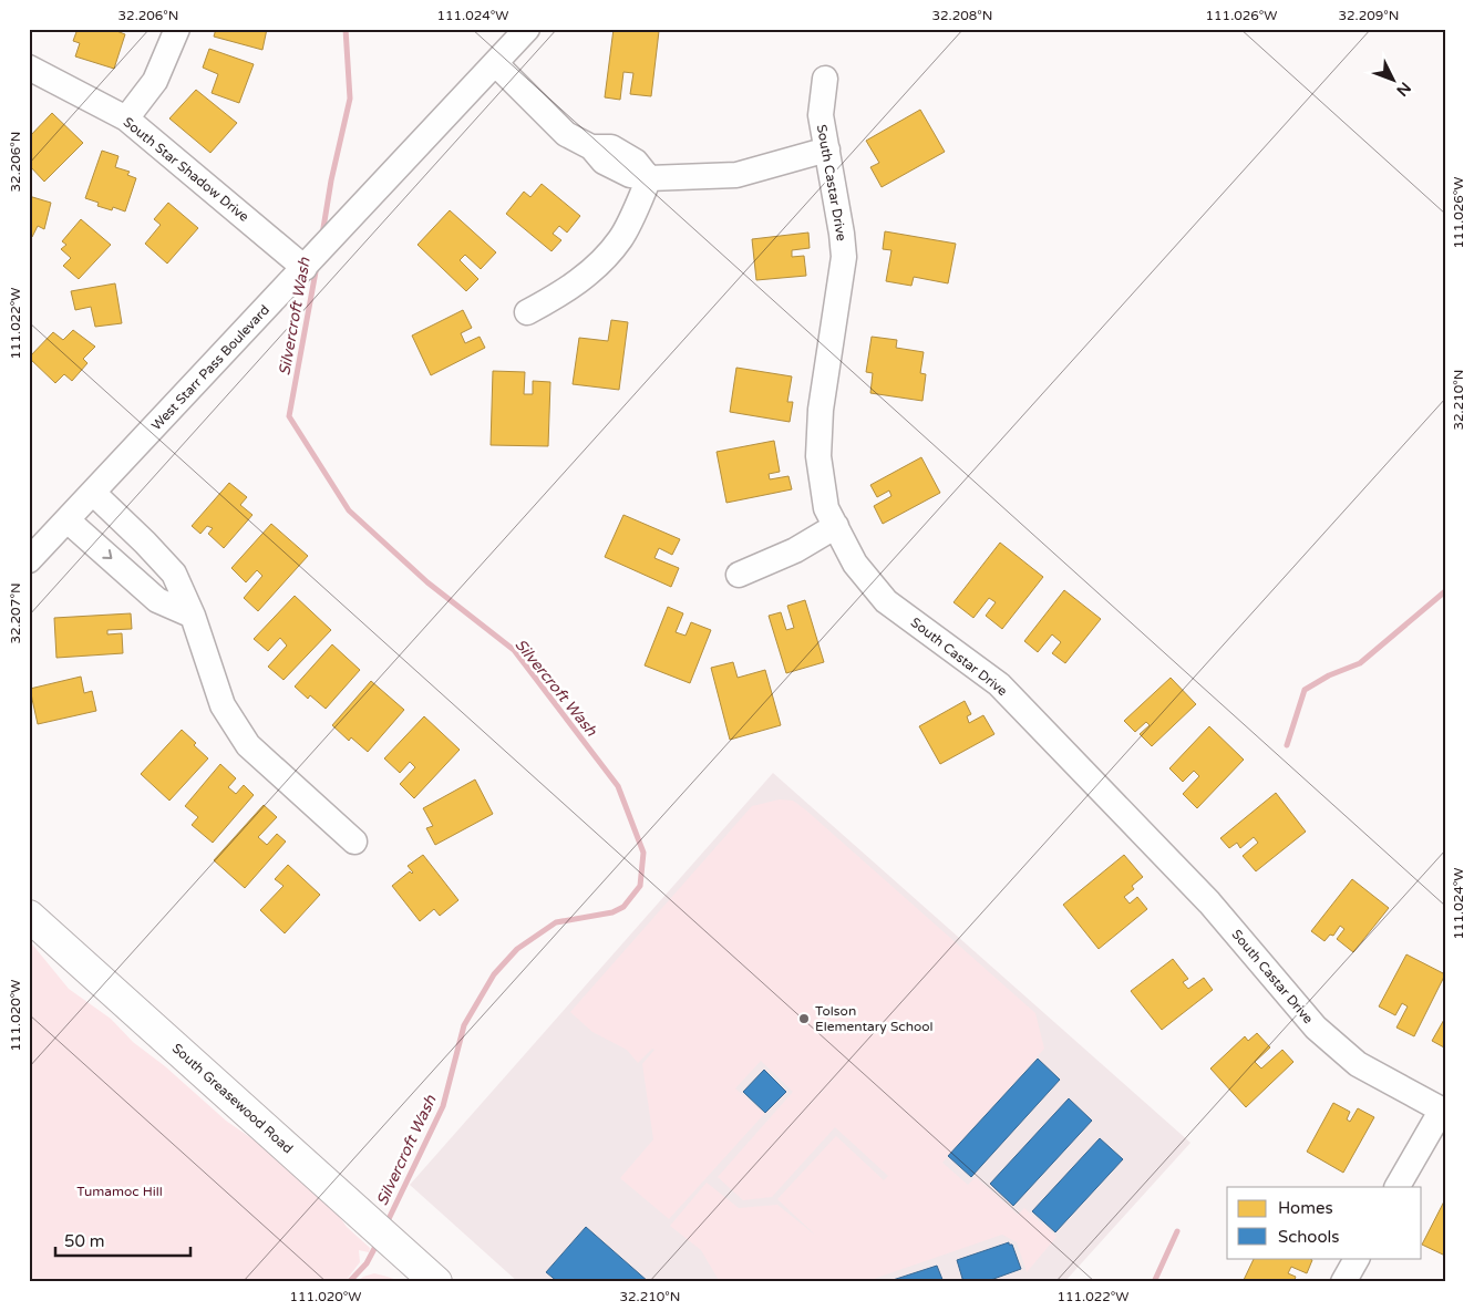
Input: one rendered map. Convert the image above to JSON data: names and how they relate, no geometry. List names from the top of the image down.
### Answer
{
  "streets": {
    "main road": ["South Greasewood Road"],
    "street": ["South Star Shadow Drive", "South Castar Drive", "West Starr Pass Boulevard"]
  },
  "crossings": [
    ["South Star Shadow Drive", "West Starr Pass Boulevard"]
  ],
  "water": ["Silvercroft Wash"],
  "parks": ["Tumamoc Hill"],
  "places": ["Tolson Elementary School"],
  "legend": ["Homes", "Schools"],
  "scale_bar": "50 m",
  "north": "bottom right",
  "coordinates": [
    "32.206°N",
    "111.024°W",
    "32.208°N",
    "111.026°W",
    "32.209°N",
    "111.022°W",
    "32.210°N",
    "32.207°N",
    "111.020°W"
  ]
}
